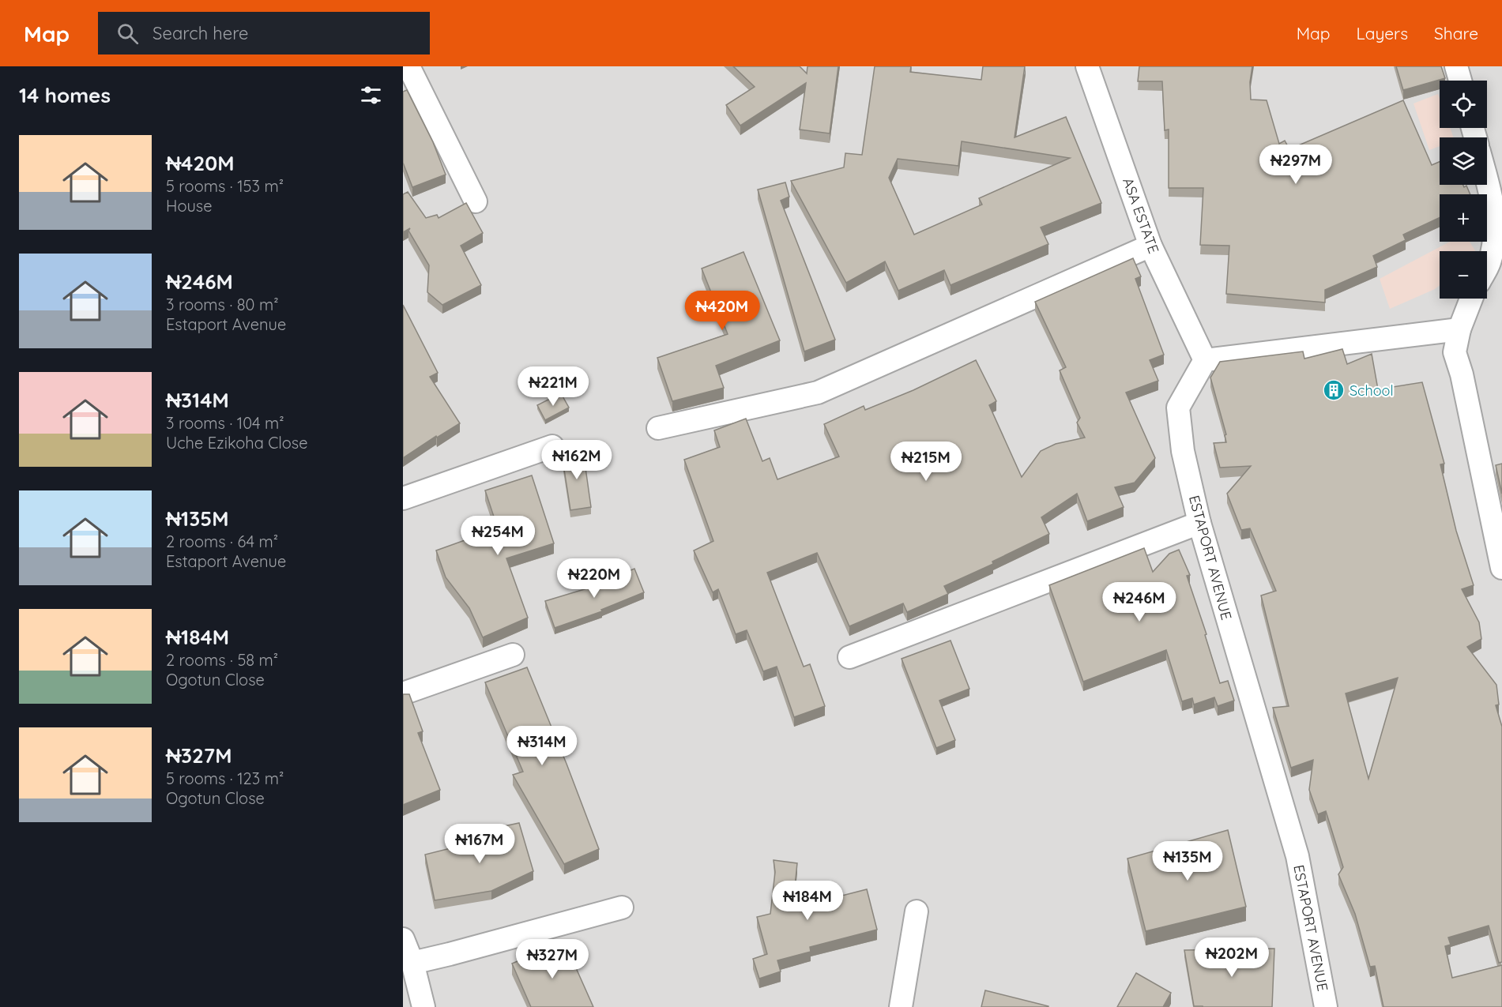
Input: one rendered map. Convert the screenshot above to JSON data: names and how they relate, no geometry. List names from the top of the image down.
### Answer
{
  "streets": {
    "street": ["ASA ESTATE", "ESTAPORT AVENUE"]
  },
  "crossings": [
    ["ASA ESTATE", "ESTAPORT AVENUE"]
  ],
  "places": {
    "building": ["School"]
  },
  "page": {
    "header": "Map",
    "search": "Search here",
    "nav": ["Map", "Layers", "Share"],
    "heading": "14 homes",
    "map_buttons": ["+", "−"],
    "list": [
      {
        "name": "₦420M",
        "note": "5 rooms · 153 m² · House"
      },
      {
        "name": "₦246M",
        "note": "3 rooms · 80 m² · Estaport Avenue"
      },
      {
        "name": "₦314M",
        "note": "3 rooms · 104 m² · Uche Ezikoha Close"
      },
      {
        "name": "₦135M",
        "note": "2 rooms · 64 m² · Estaport Avenue"
      },
      {
        "name": "₦184M",
        "note": "2 rooms · 58 m² · Ogotun Close"
      },
      {
        "name": "₦327M",
        "note": "5 rooms · 123 m² · Ogotun Close"
      }
    ],
    "price": [
      "₦297M",
      "₦420M",
      "₦221M",
      "₦162M",
      "₦215M",
      "₦254M",
      "₦220M",
      "₦246M",
      "₦314M",
      "₦167M",
      "₦135M",
      "₦184M",
      "₦202M",
      "₦327M"
    ]
  }
}
